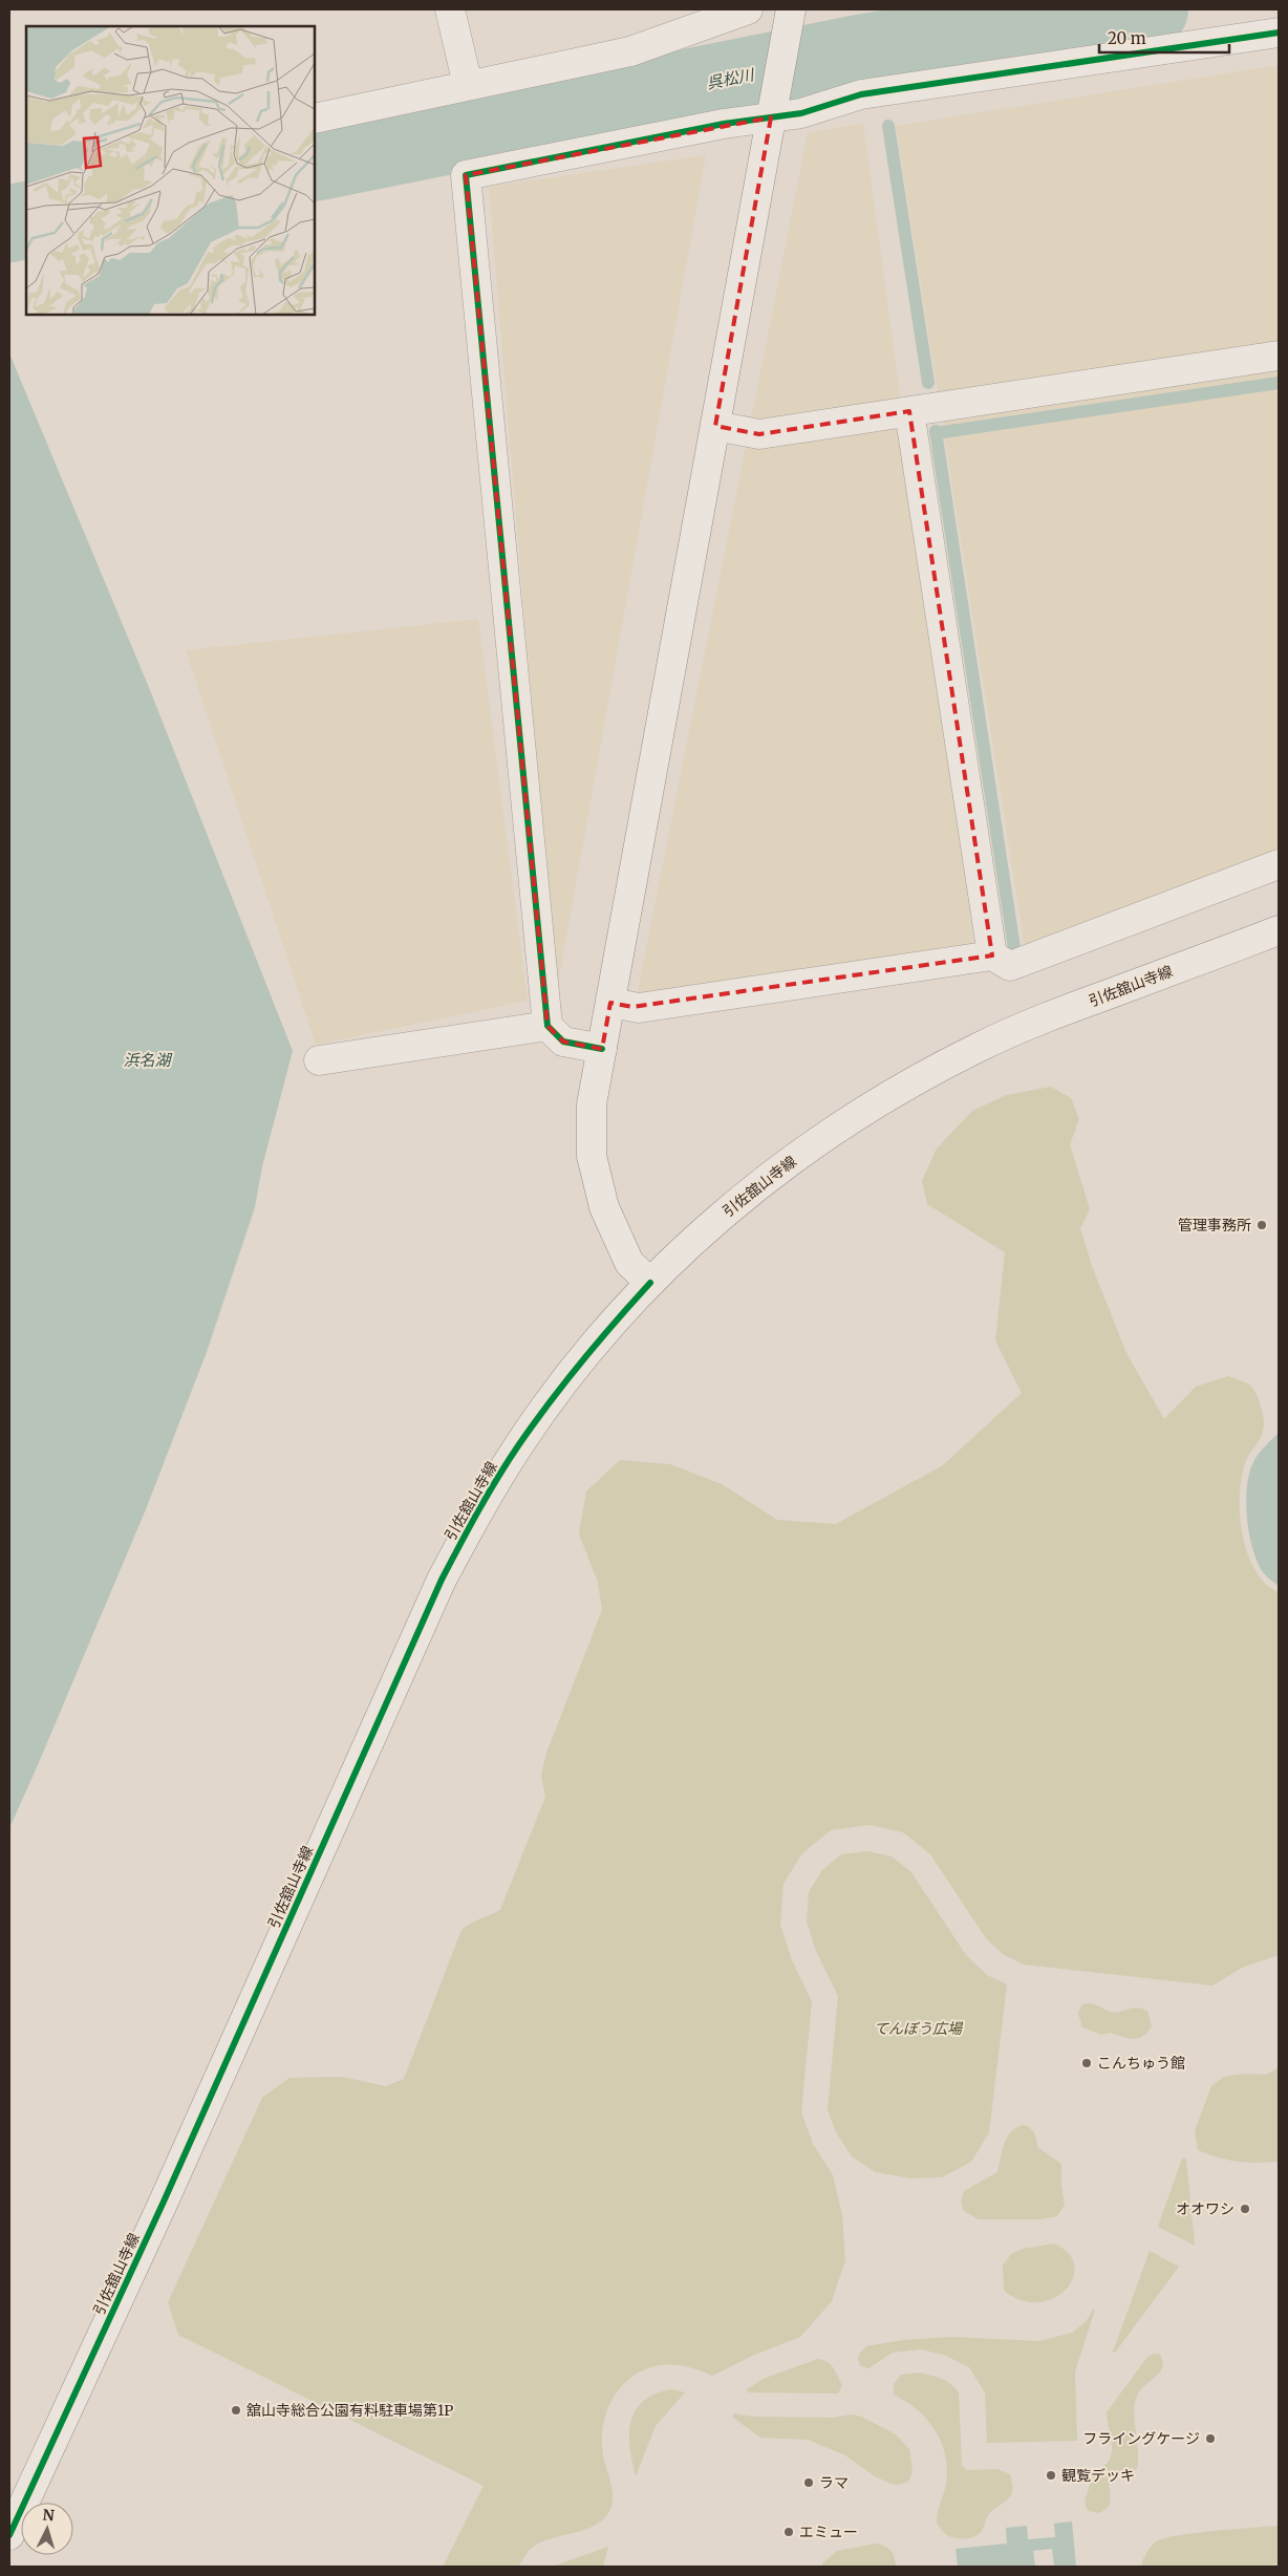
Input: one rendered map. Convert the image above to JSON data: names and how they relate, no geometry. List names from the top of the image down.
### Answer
{
  "streets": {
    "street": ["引佐舘山寺線"]
  },
  "water": ["呉松川", "浜名湖"],
  "parks": ["てんぼう広場"],
  "places": [
    "管理事務所",
    "こんちゅう館",
    "オオワシ",
    "舘山寺総合公園有料駐車場第1P",
    "フライングケージ",
    "観覧デッキ",
    "ラマ",
    "エミュー"
  ],
  "scale_bar": "20 m",
  "north": "top"
}
